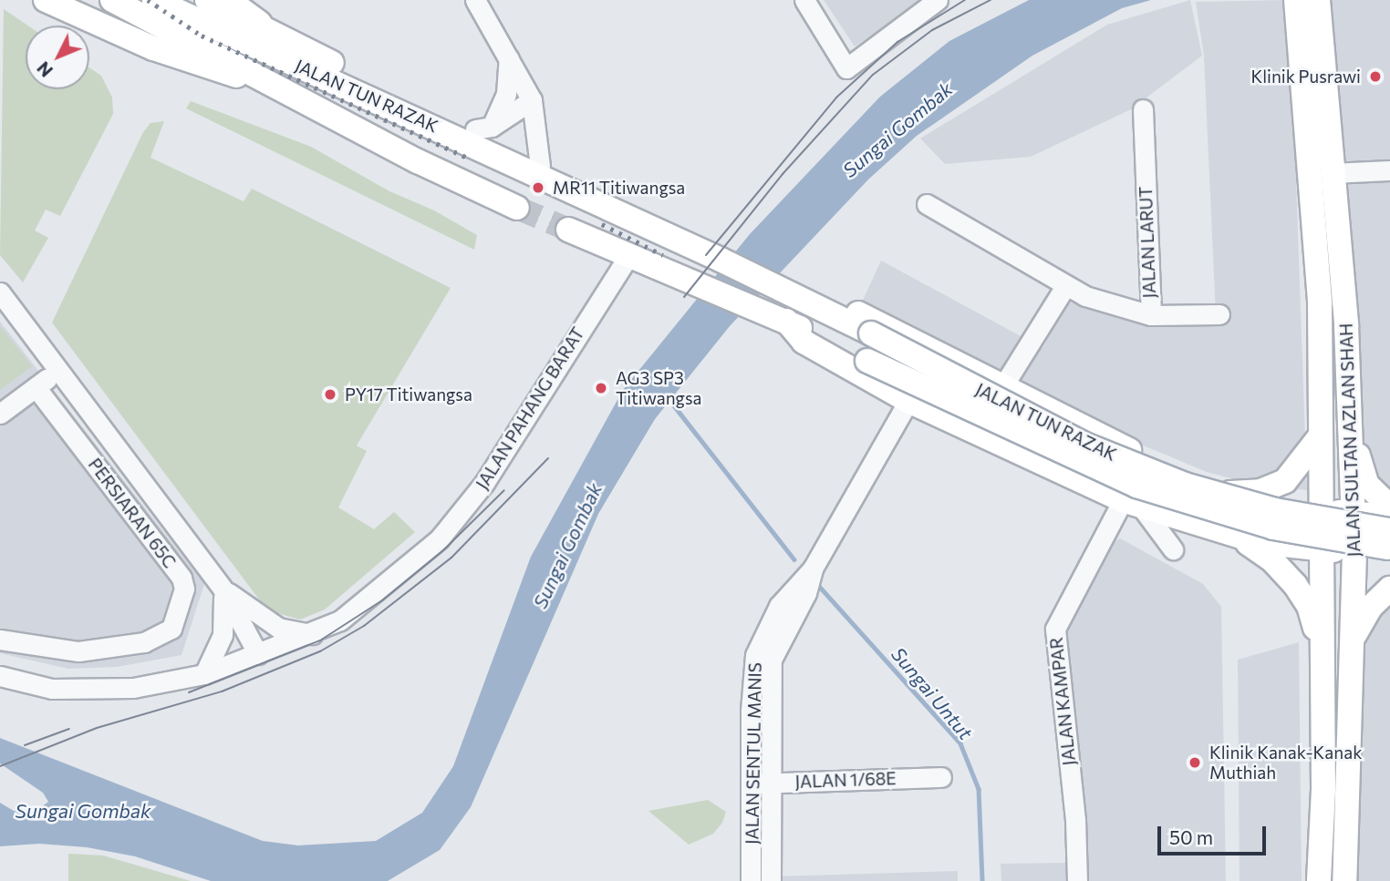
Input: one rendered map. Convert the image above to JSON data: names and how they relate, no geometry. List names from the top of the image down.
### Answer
{
  "streets": {
    "main road": ["JALAN TUN RAZAK", "JALAN SULTAN AZLAN SHAH"],
    "street": [
      "JALAN LARUT",
      "JALAN PAHANG BARAT",
      "PERSIARAN 65C",
      "JALAN KAMPAR",
      "JALAN SENTUL MANIS",
      "JALAN 1/68E"
    ]
  },
  "crossings": [
    ["JALAN TUN RAZAK", "JALAN PAHANG BARAT"],
    ["JALAN TUN RAZAK", "JALAN SULTAN AZLAN SHAH"],
    ["JALAN TUN RAZAK", "JALAN KAMPAR"],
    ["JALAN TUN RAZAK", "JALAN SENTUL MANIS"],
    ["JALAN SENTUL MANIS", "JALAN 1/68E"]
  ],
  "water": ["Sungai Gombak", "Sungai Untut"],
  "places": [
    "Klinik Pusrawi",
    "MR11 Titiwangsa",
    "AG3 SP3 Titiwangsa",
    "PY17 Titiwangsa",
    "Klinik Kanak-Kanak Muthiah"
  ],
  "scale_bar": "50 m",
  "north": "bottom left"
}
